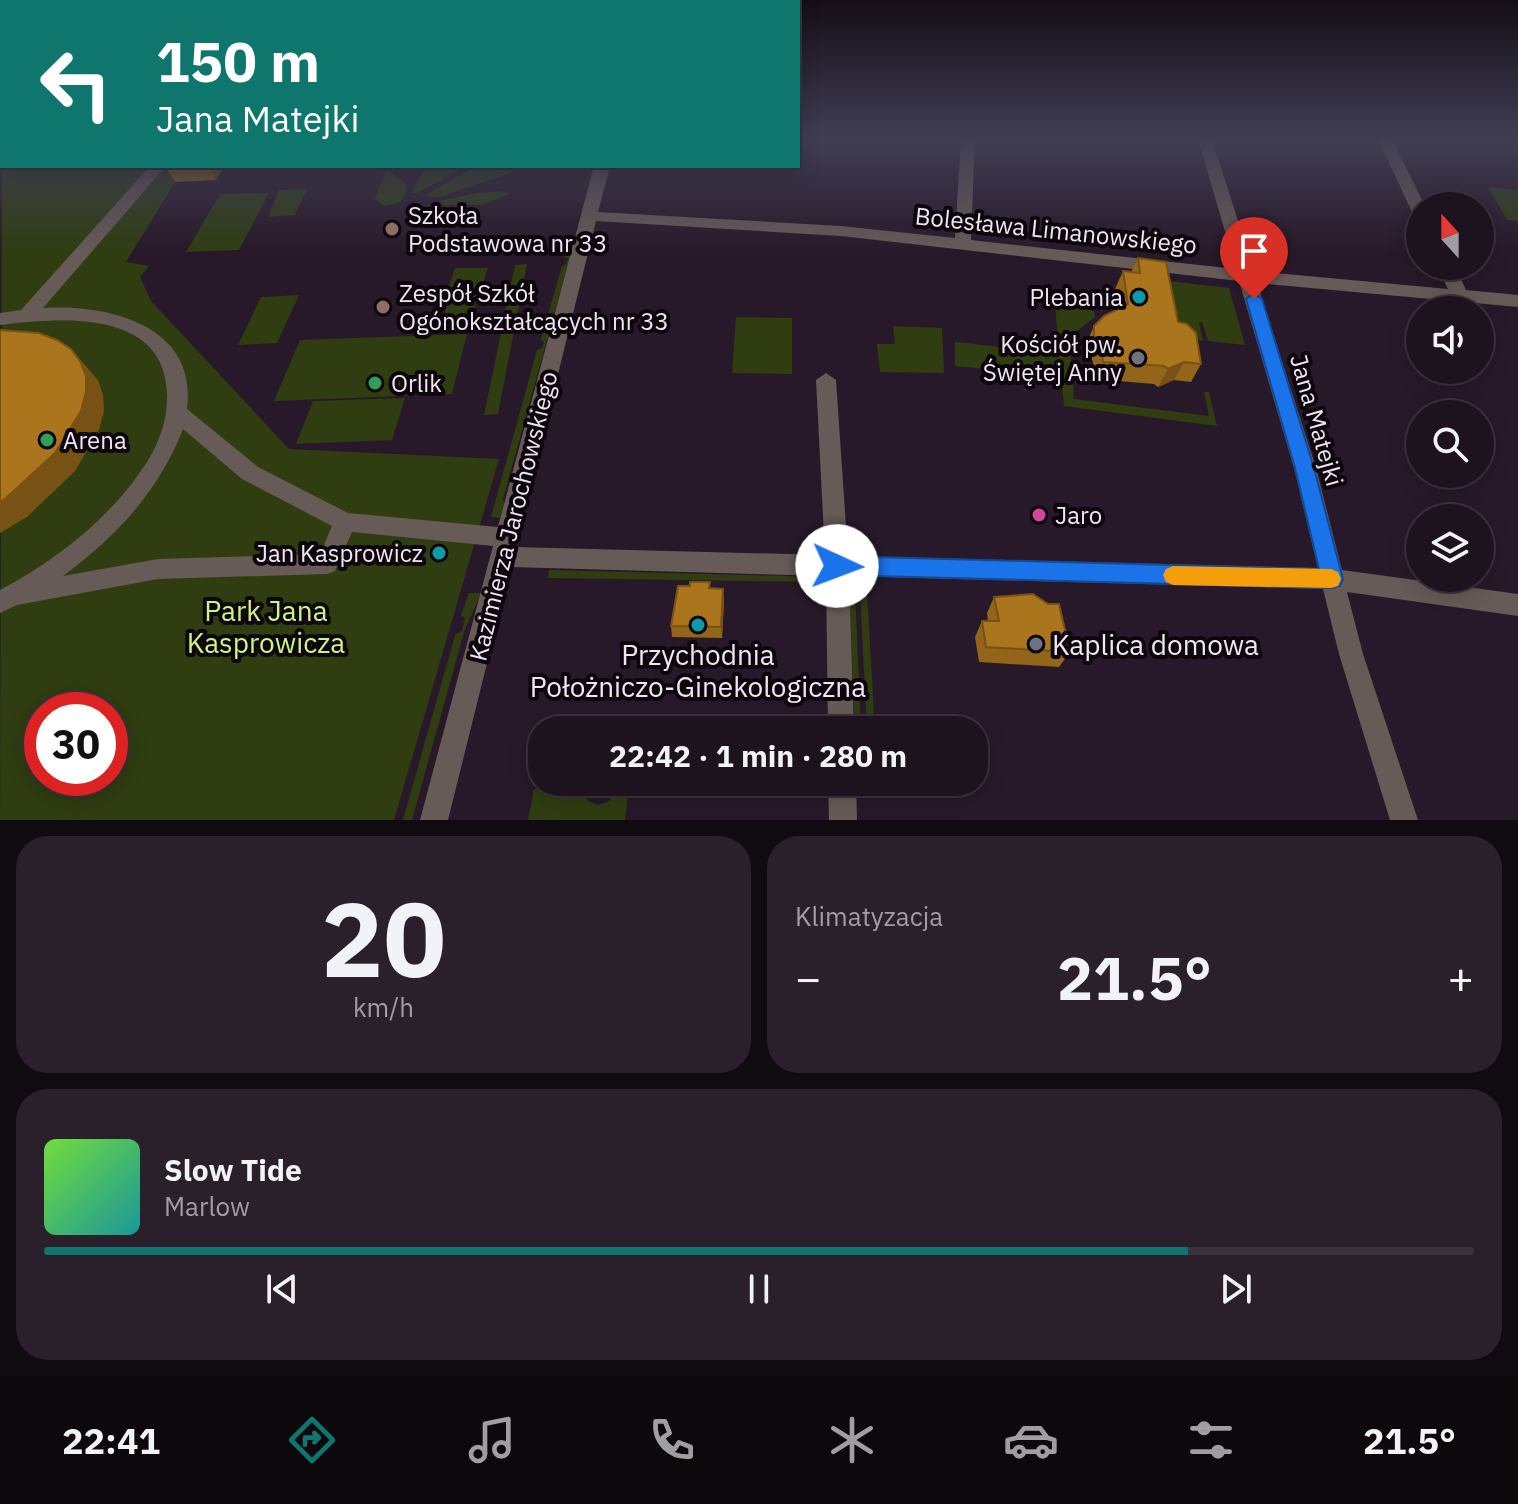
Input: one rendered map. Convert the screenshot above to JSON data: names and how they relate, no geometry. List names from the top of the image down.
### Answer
{
  "streets": {
    "street": ["Bolesława Limanowskiego", "Jana Matejki", "Kazimierza Jarochowskiego"]
  },
  "crossings": [
    ["Bolesława Limanowskiego", "Jana Matejki"],
    ["Bolesława Limanowskiego", "Kazimierza Jarochowskiego"]
  ],
  "parks": ["Park Jana Kasprowicza"],
  "places": [
    "Szkoła Podstawowa nr 33",
    "Plebania",
    "Zespół Szkół Ogónokształcących nr 33",
    "Kościół pw. Świętej Anny",
    "Orlik",
    "Arena",
    "Jaro",
    "Jan Kasprowicz",
    "Przychodnia Położniczo-Ginekologiczna",
    "Kaplica domowa"
  ],
  "north": "top",
  "page": {
    "turn": ["150 m", "Jana Matejki"],
    "limit": "30",
    "trip": "22:42 · 1 min · 280 m",
    "tile": [
      ["20", "km/h"],
      "Klimatyzacja"
    ],
    "heat": ["−", "21.5°", "+"],
    "song": ["Slow Tide", "Marlow"],
    "tabs": ["22:41", "21.5°"]
  }
}
